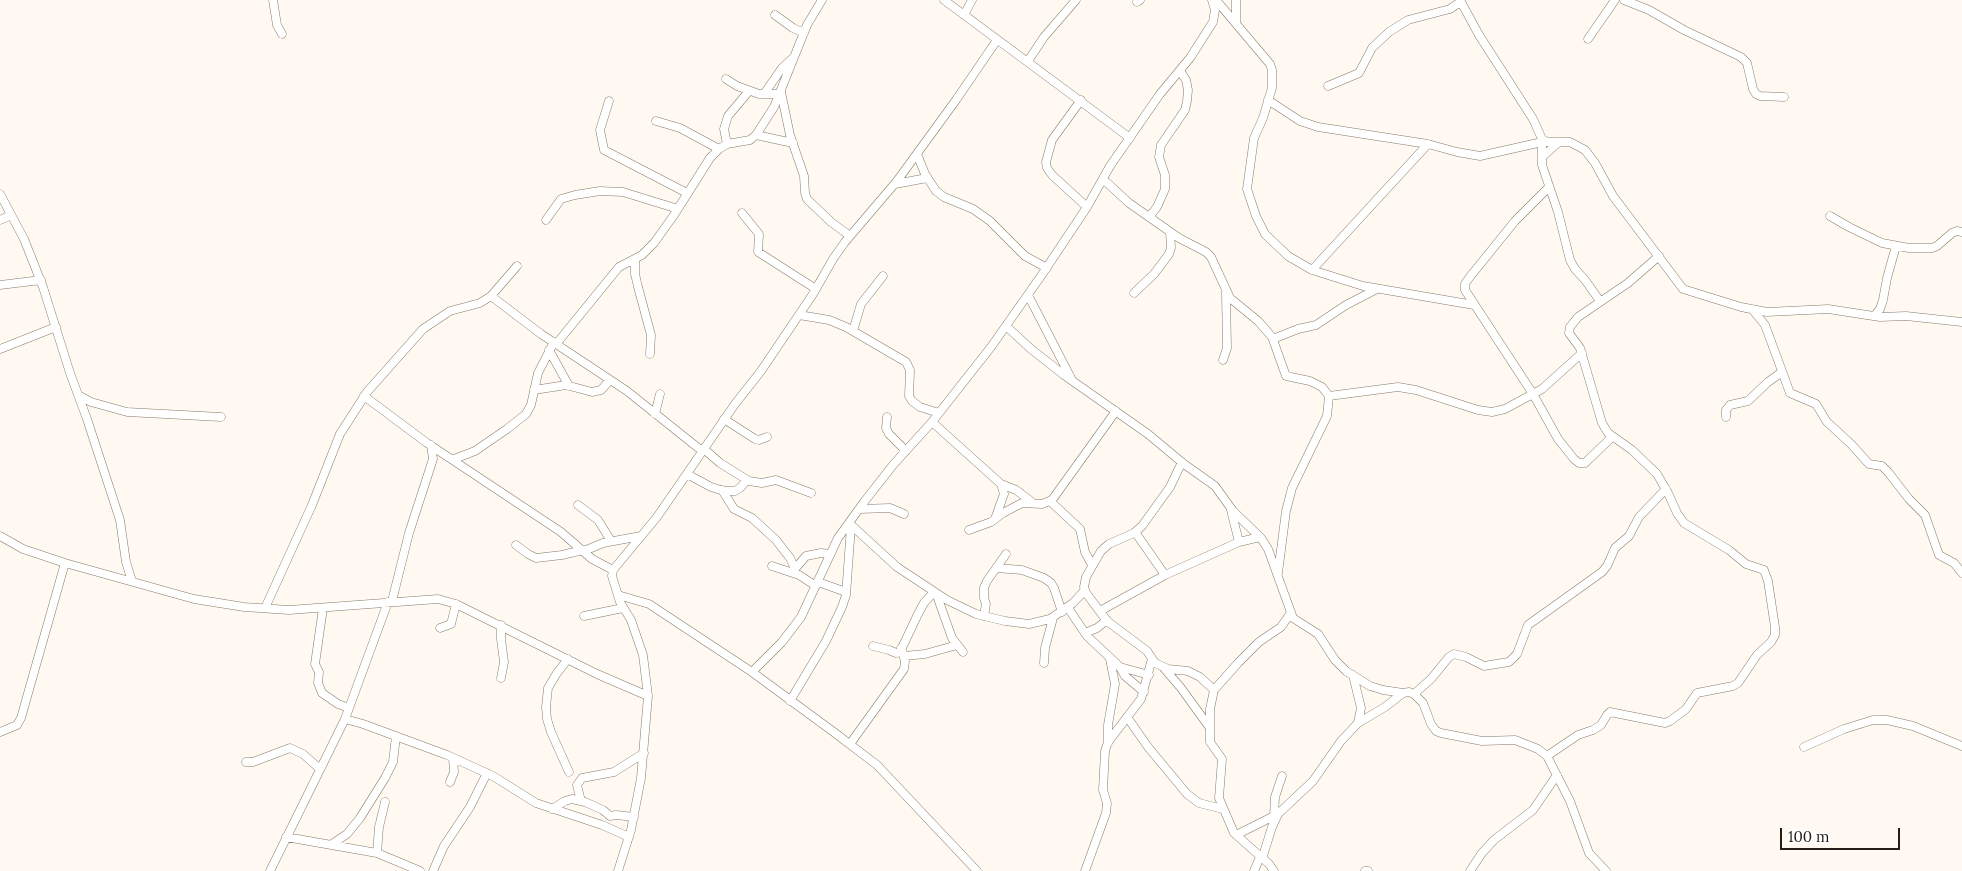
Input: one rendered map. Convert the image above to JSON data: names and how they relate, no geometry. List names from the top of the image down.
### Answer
{
  "scale_bar": "100 m"
}
